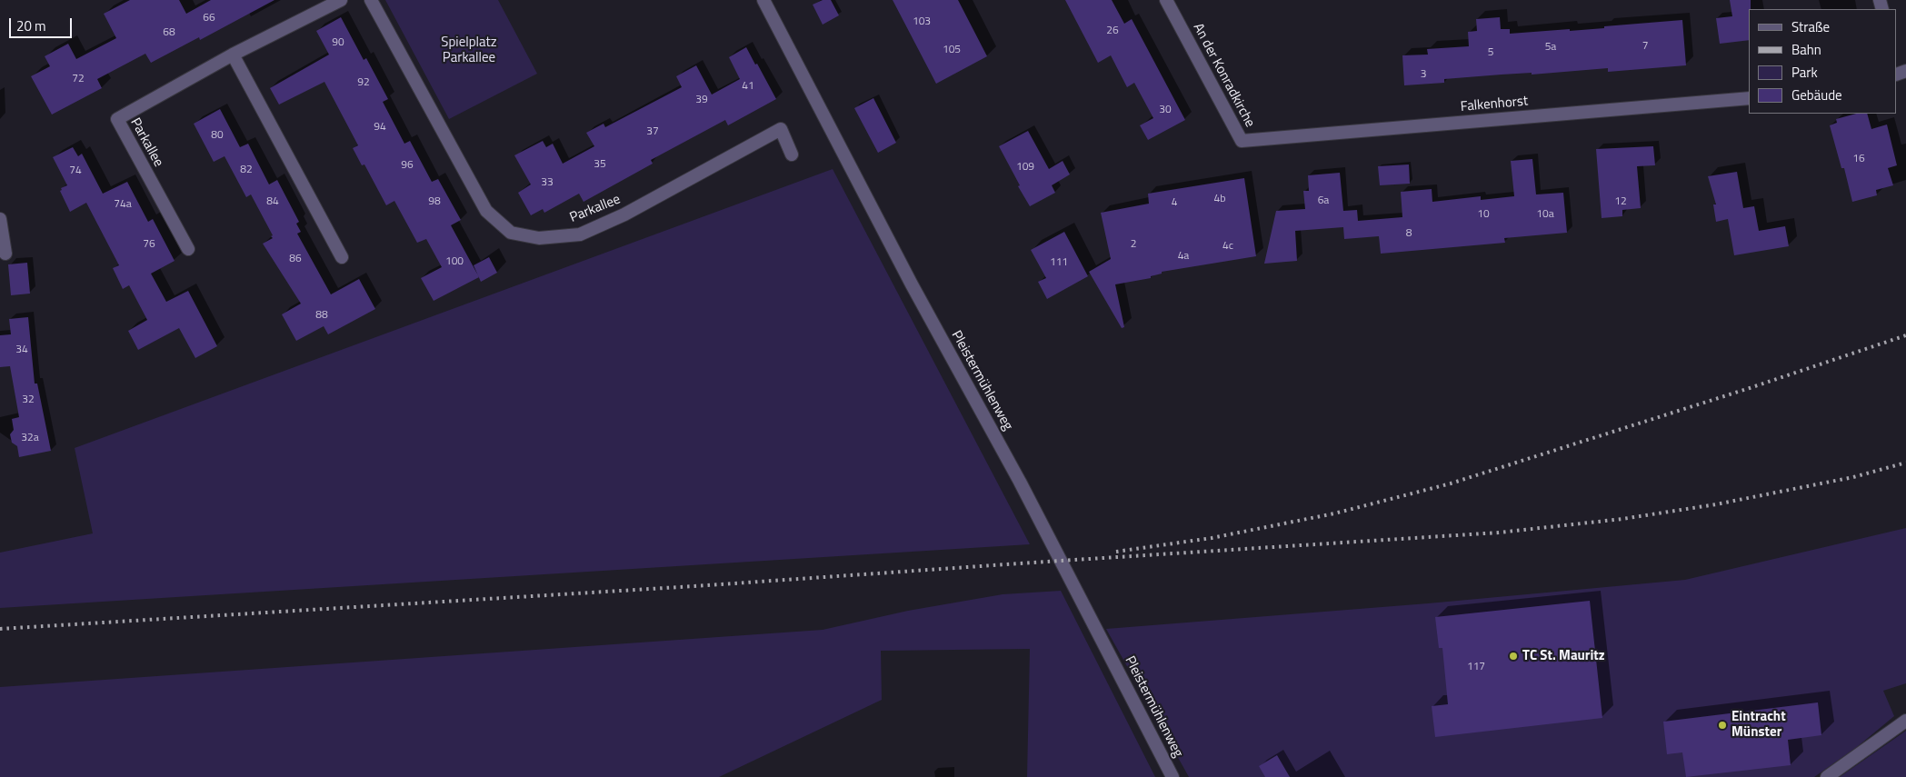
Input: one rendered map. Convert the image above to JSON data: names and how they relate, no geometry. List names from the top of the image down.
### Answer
{
  "streets": {
    "street": [
      "An der Konradkirche",
      "Falkenhorst",
      "Parkallee",
      "Pleistermühlenweg"
    ]
  },
  "crossings": [
    ["An der Konradkirche", "Falkenhorst"]
  ],
  "parks": ["Spielplatz Parkallee"],
  "places": ["TC St. Mauritz", "Eintracht Münster"],
  "house_numbers": [
    "66",
    "103",
    "26",
    "68",
    "90",
    "7",
    "5a",
    "105",
    "5",
    "3",
    "72",
    "92",
    "41",
    "39",
    "30",
    "94",
    "37",
    "80",
    "16",
    "35",
    "96",
    "109",
    "82",
    "74",
    "33",
    "4b",
    "6a",
    "84",
    "98",
    "12",
    "4",
    "74a",
    "10",
    "10a",
    "8",
    "76",
    "2",
    "4c",
    "4a",
    "86",
    "100",
    "111",
    "88",
    "34",
    "32",
    "32a",
    "117"
  ],
  "legend": [
    "Straße",
    "Bahn",
    "Park",
    "Gebäude"
  ],
  "scale_bar": "20 m"
}
